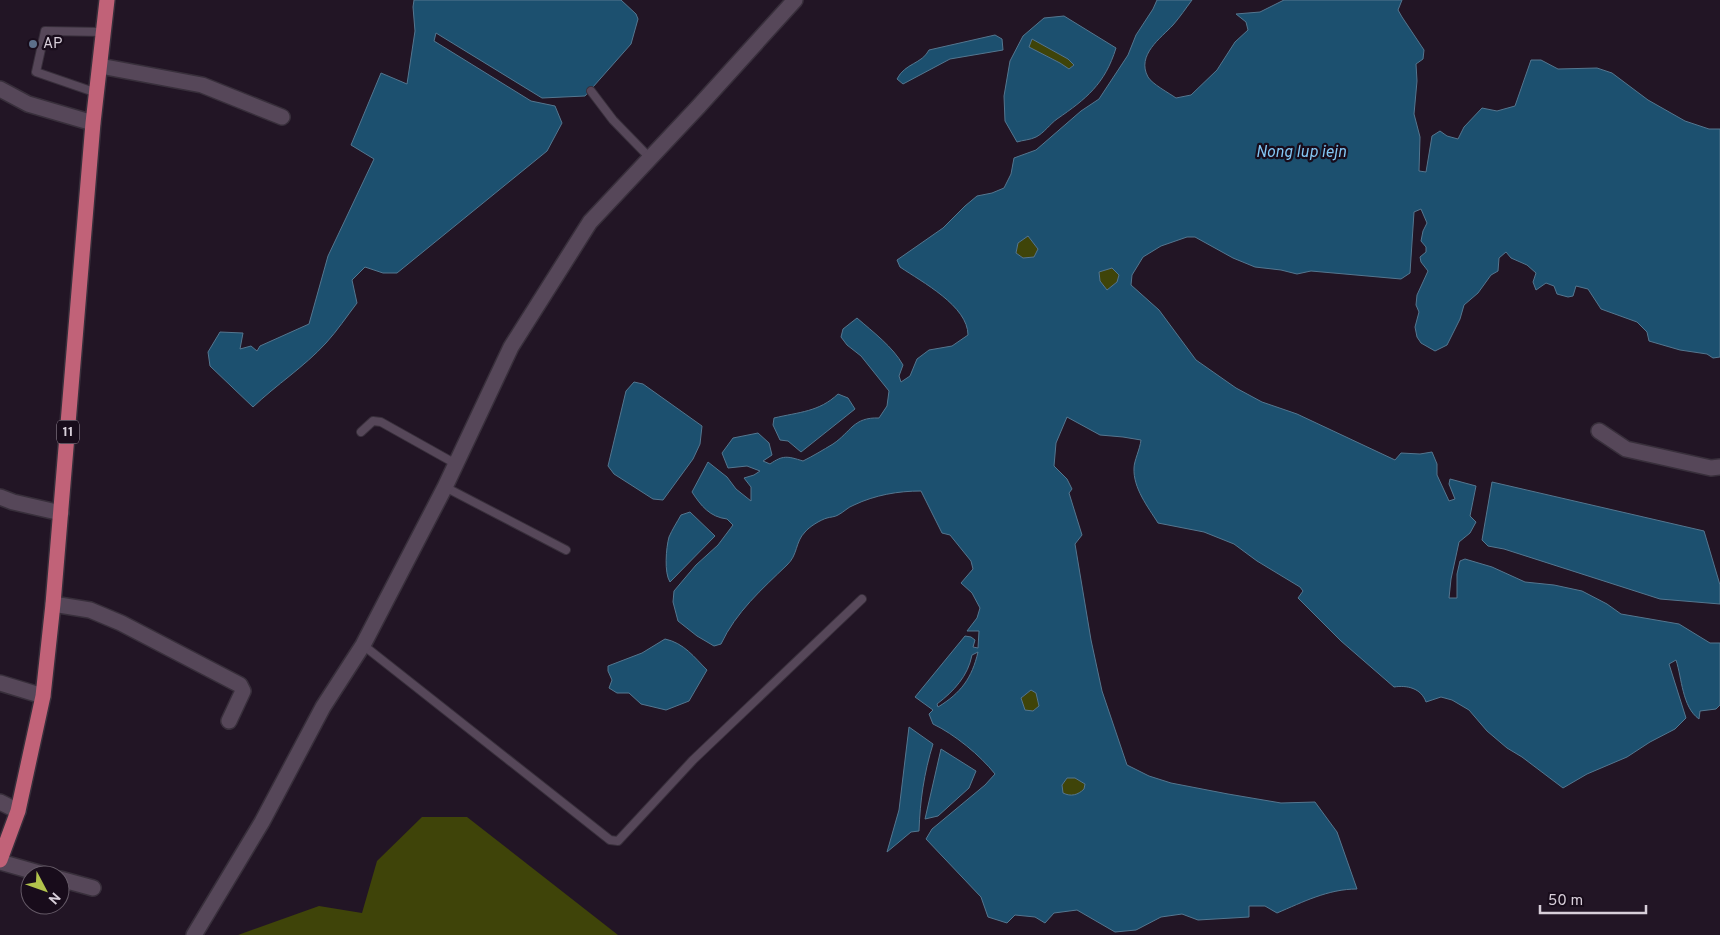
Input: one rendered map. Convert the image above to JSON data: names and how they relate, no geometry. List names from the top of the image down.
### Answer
{
  "streets": {
    "highway": ["11"]
  },
  "water": ["Nong lup iejn"],
  "places": ["AP"],
  "scale_bar": "50 m",
  "north": "bottom right"
}
